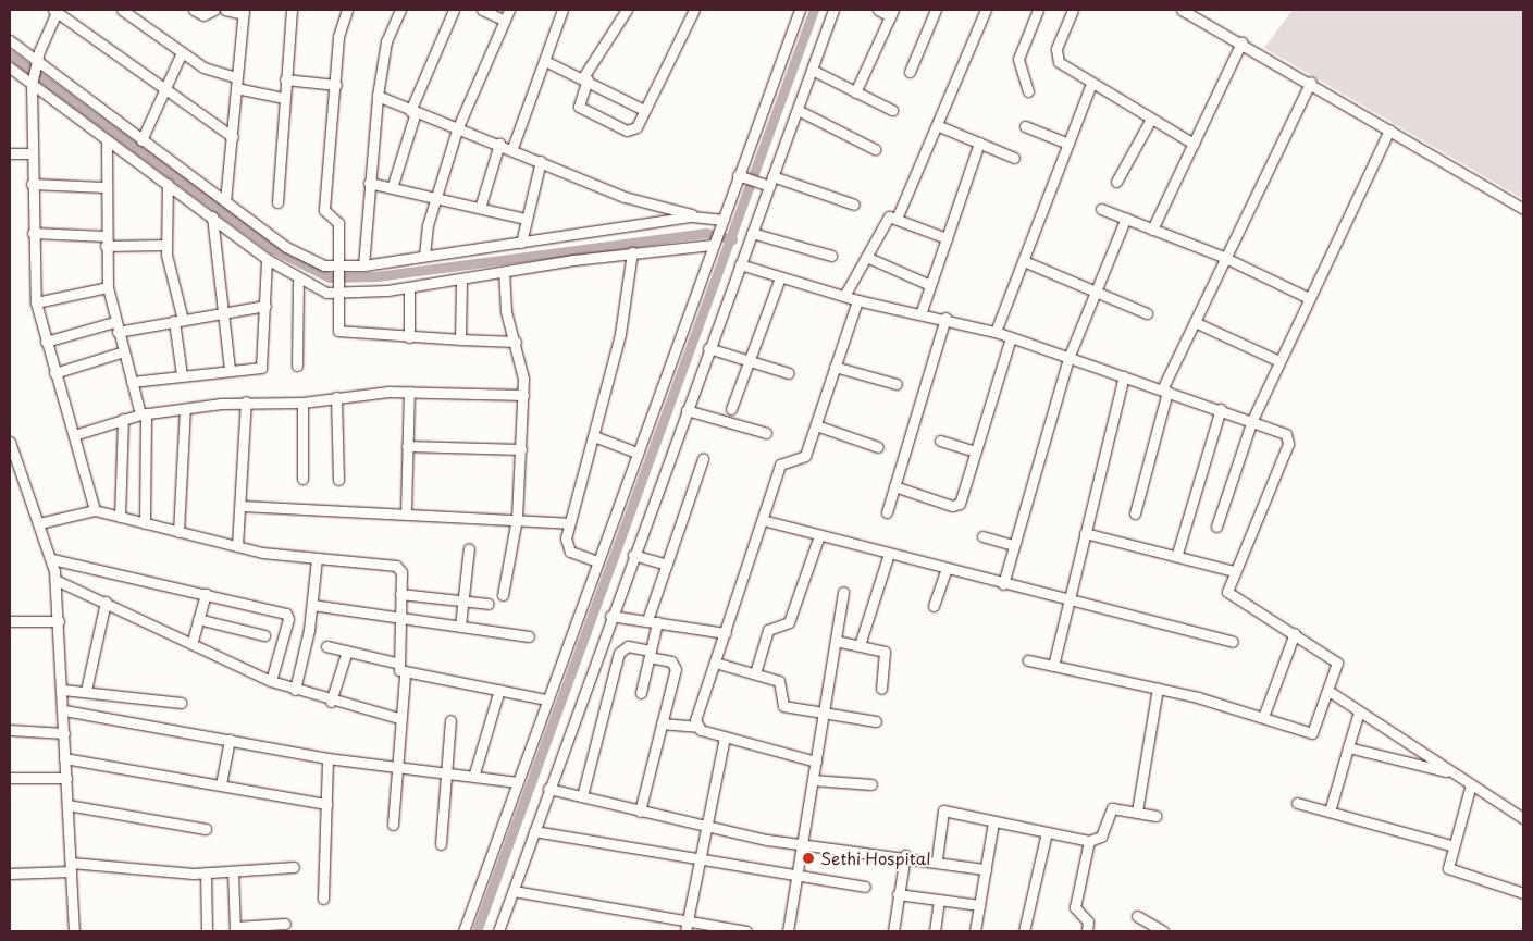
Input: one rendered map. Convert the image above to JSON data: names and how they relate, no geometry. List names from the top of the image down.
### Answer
{
  "places": ["Sethi Hospital"]
}
